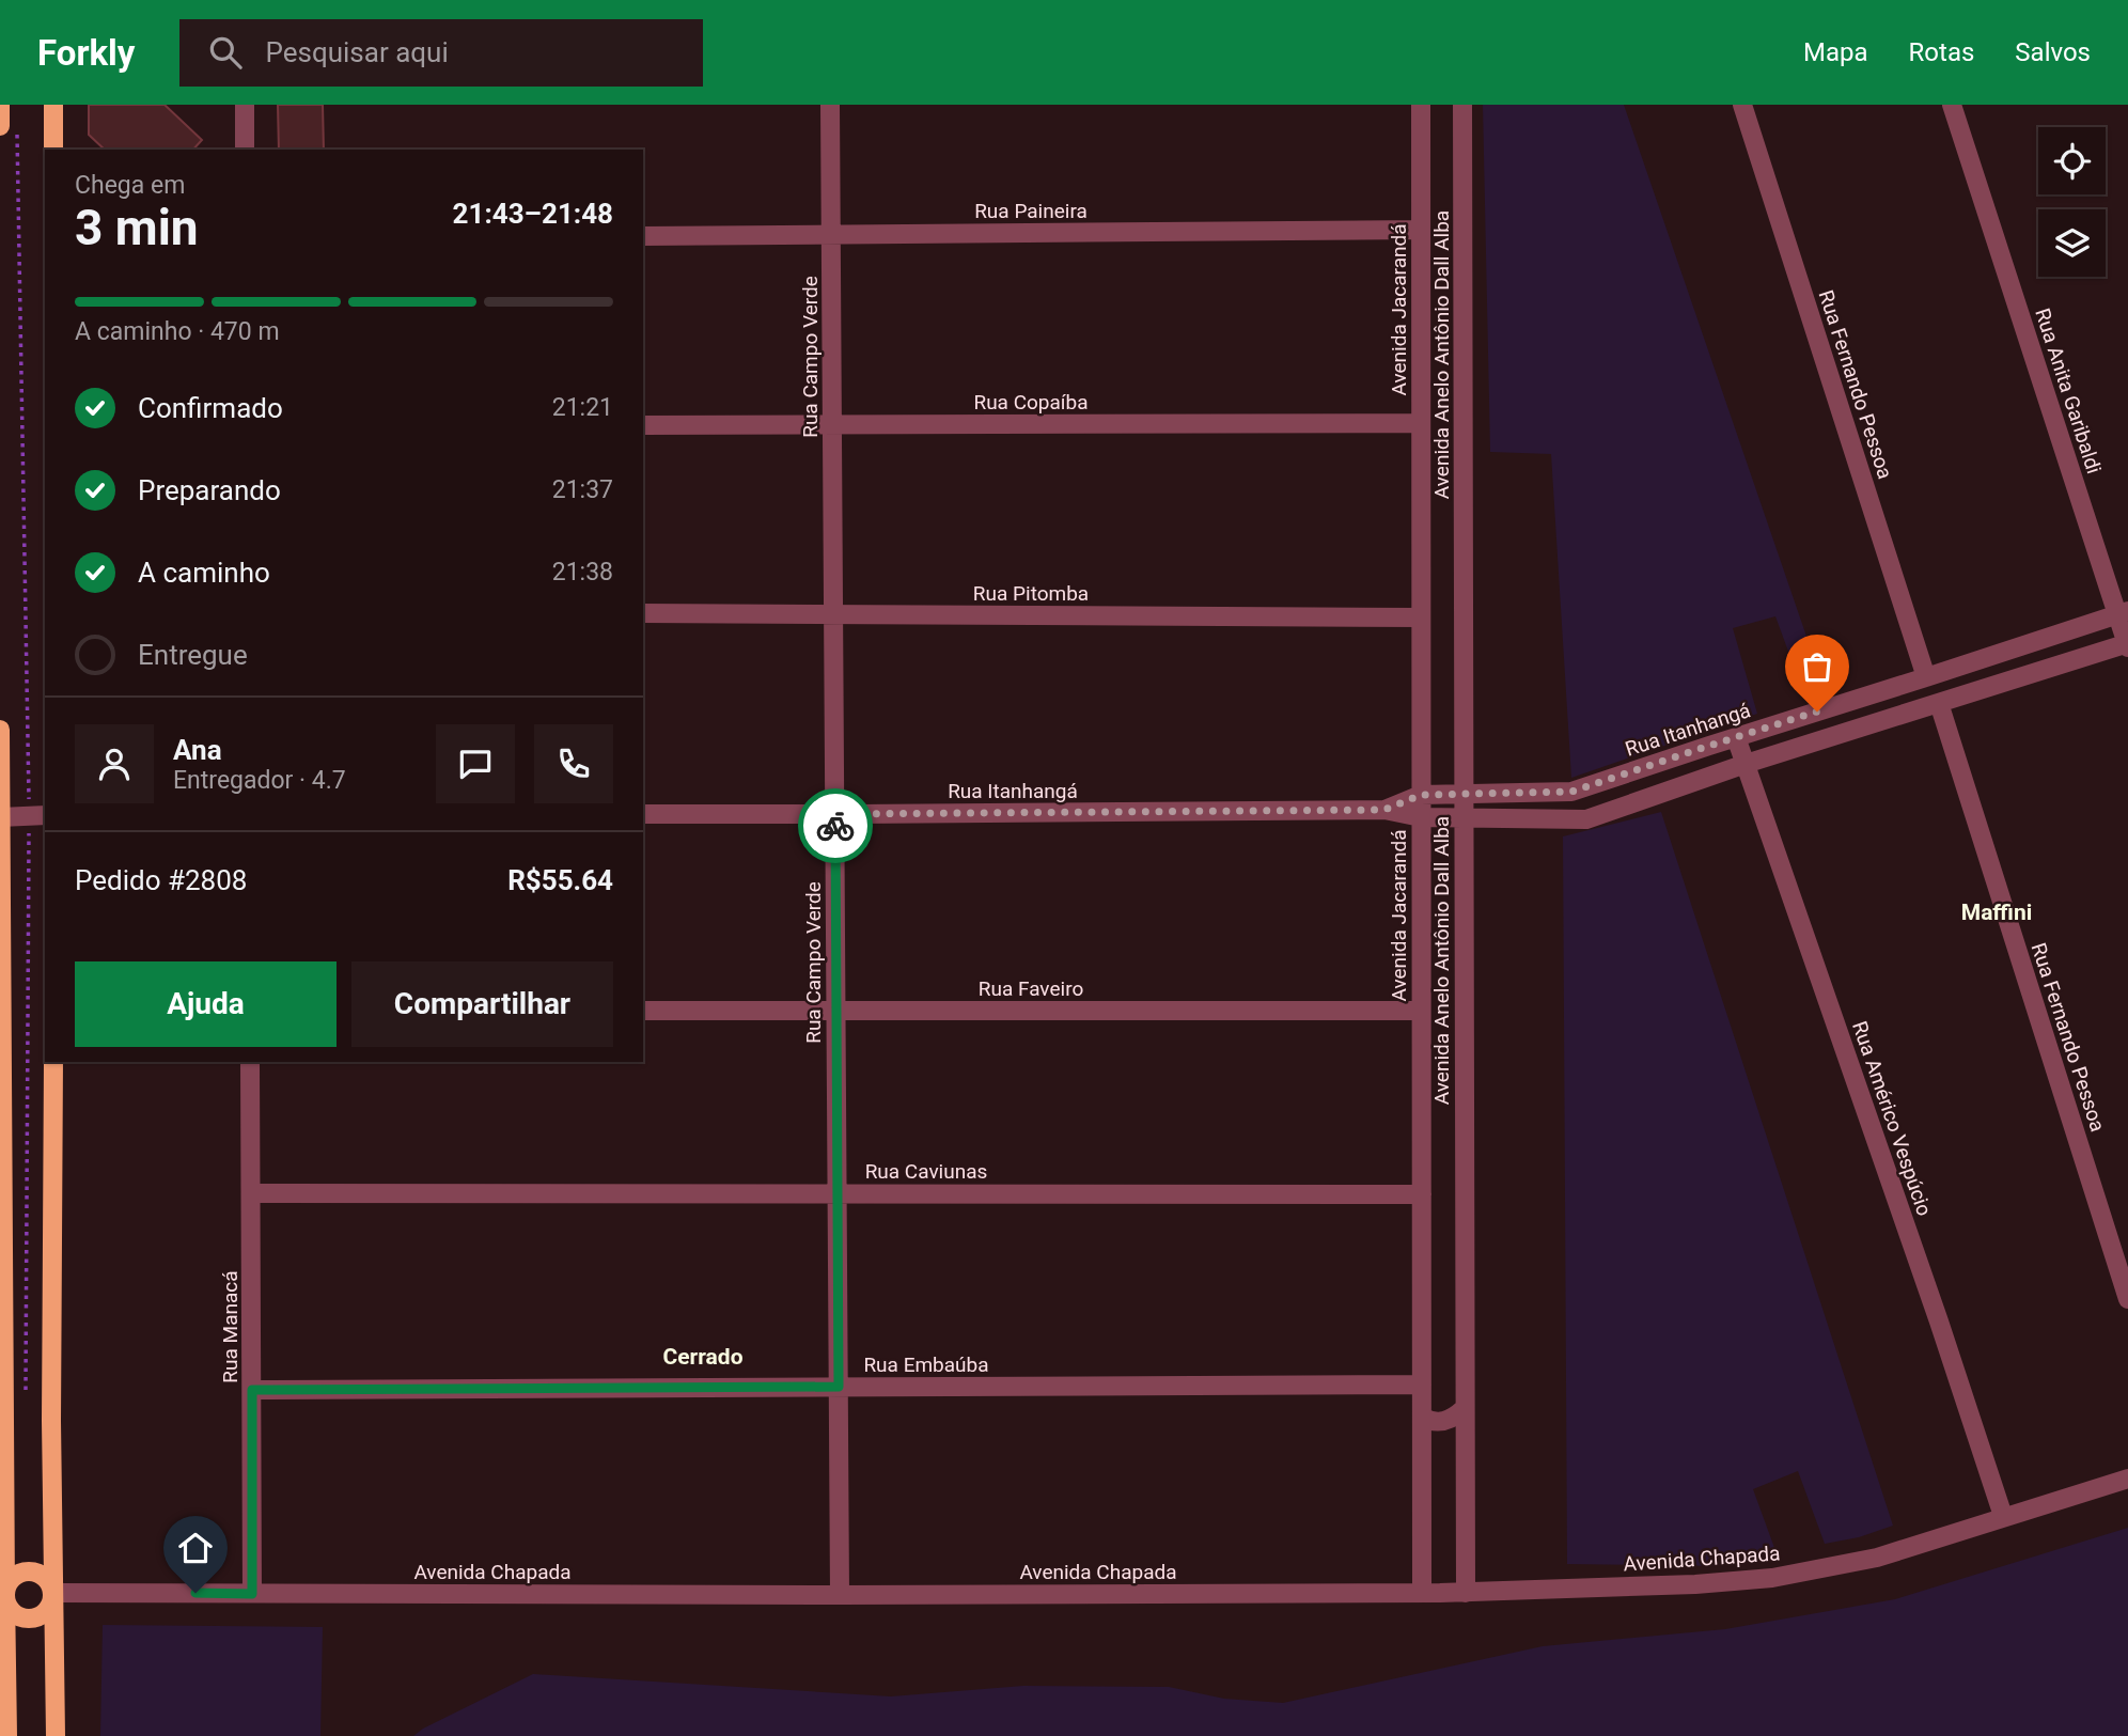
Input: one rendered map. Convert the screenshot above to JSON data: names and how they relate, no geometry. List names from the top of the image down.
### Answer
{
  "streets": {
    "street": [
      "Rua Paineira",
      "Avenida Jacarandá",
      "Avenida Anelo Antônio Dall Alba",
      "Rua Campo Verde",
      "Rua Fernando Pessoa",
      "Rua Anita Garibaldi",
      "Rua Copaíba",
      "Rua Pitomba",
      "Rua Itanhangá",
      "Rua Faveiro",
      "Rua Américo Vespúcio",
      "Rua Caviunas",
      "Rua Manacá",
      "Rua Embaúba",
      "Avenida Chapada"
    ]
  },
  "crossings": [
    ["Rua Paineira", "Avenida Jacarandá"],
    ["Rua Paineira", "Rua Campo Verde"],
    ["Avenida Jacarandá", "Rua Copaíba"],
    ["Avenida Jacarandá", "Rua Pitomba"],
    ["Avenida Jacarandá", "Rua Itanhangá"],
    ["Avenida Jacarandá", "Rua Faveiro"],
    ["Avenida Jacarandá", "Rua Caviunas"],
    ["Avenida Jacarandá", "Rua Embaúba"],
    ["Avenida Jacarandá", "Avenida Chapada"],
    ["Avenida Anelo Antônio Dall Alba", "Rua Itanhangá"],
    ["Avenida Anelo Antônio Dall Alba", "Avenida Chapada"],
    ["Rua Campo Verde", "Rua Copaíba"],
    ["Rua Campo Verde", "Rua Pitomba"],
    ["Rua Campo Verde", "Rua Itanhangá"],
    ["Rua Campo Verde", "Rua Faveiro"],
    ["Rua Campo Verde", "Rua Caviunas"],
    ["Rua Campo Verde", "Rua Embaúba"],
    ["Rua Campo Verde", "Avenida Chapada"],
    ["Rua Fernando Pessoa", "Rua Itanhangá"],
    ["Rua Anita Garibaldi", "Rua Itanhangá"],
    ["Rua Itanhangá", "Rua Américo Vespúcio"],
    ["Rua Américo Vespúcio", "Avenida Chapada"],
    ["Rua Caviunas", "Rua Manacá"],
    ["Rua Manacá", "Rua Embaúba"],
    ["Rua Manacá", "Avenida Chapada"]
  ],
  "districts": ["Maffini", "Cerrado"],
  "page": {
    "header": "Forkly",
    "search": "Pesquisar aqui",
    "nav": ["Mapa", "Rotas", "Salvos"],
    "heading": ["3 min", "Chega em", "21:43–21:48"],
    "panel": [
      "Ana",
      "Entregador · 4.7",
      "Pedido #2808",
      "R$55.64"
    ],
    "bar": "A caminho · 470 m",
    "list": [
      ["Confirmado", "21:21"],
      ["Preparando", "21:37"],
      ["A caminho", "21:38"],
      "Entregue"
    ],
    "buttons": ["Ajuda", "Compartilhar"]
  }
}
